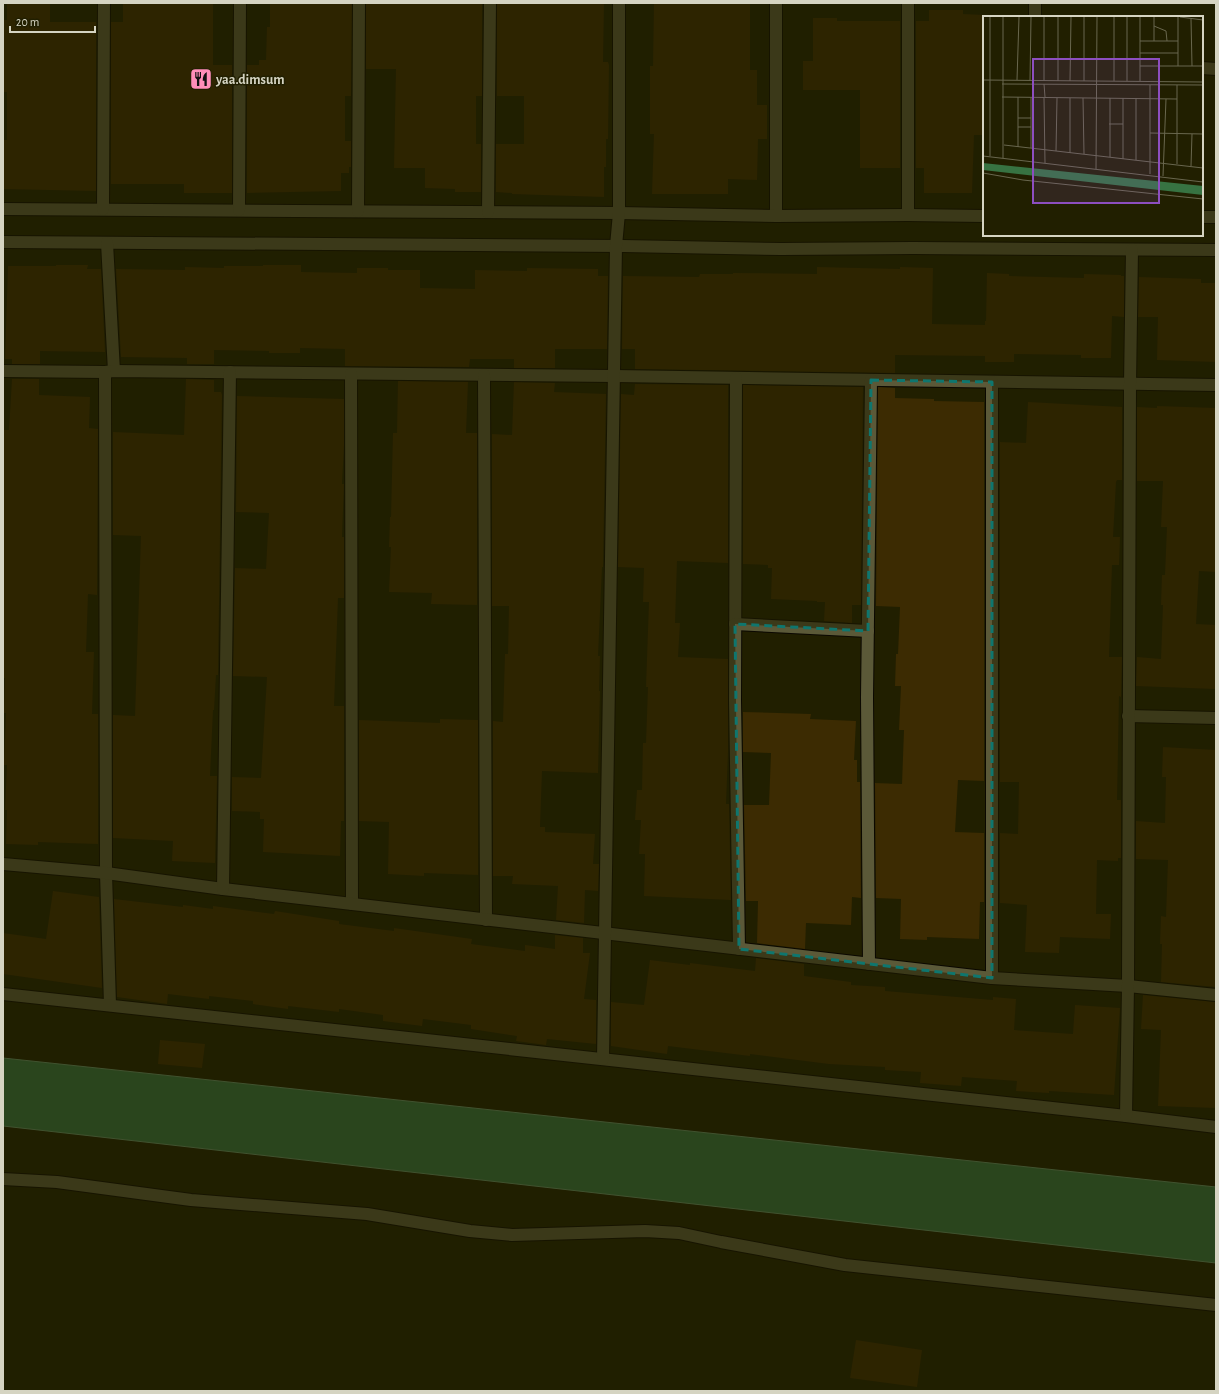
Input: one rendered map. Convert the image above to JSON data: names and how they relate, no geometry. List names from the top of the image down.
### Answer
{
  "places": {
    "restaurant": ["yaa.dimsum"]
  },
  "scale_bar": "20 m"
}
